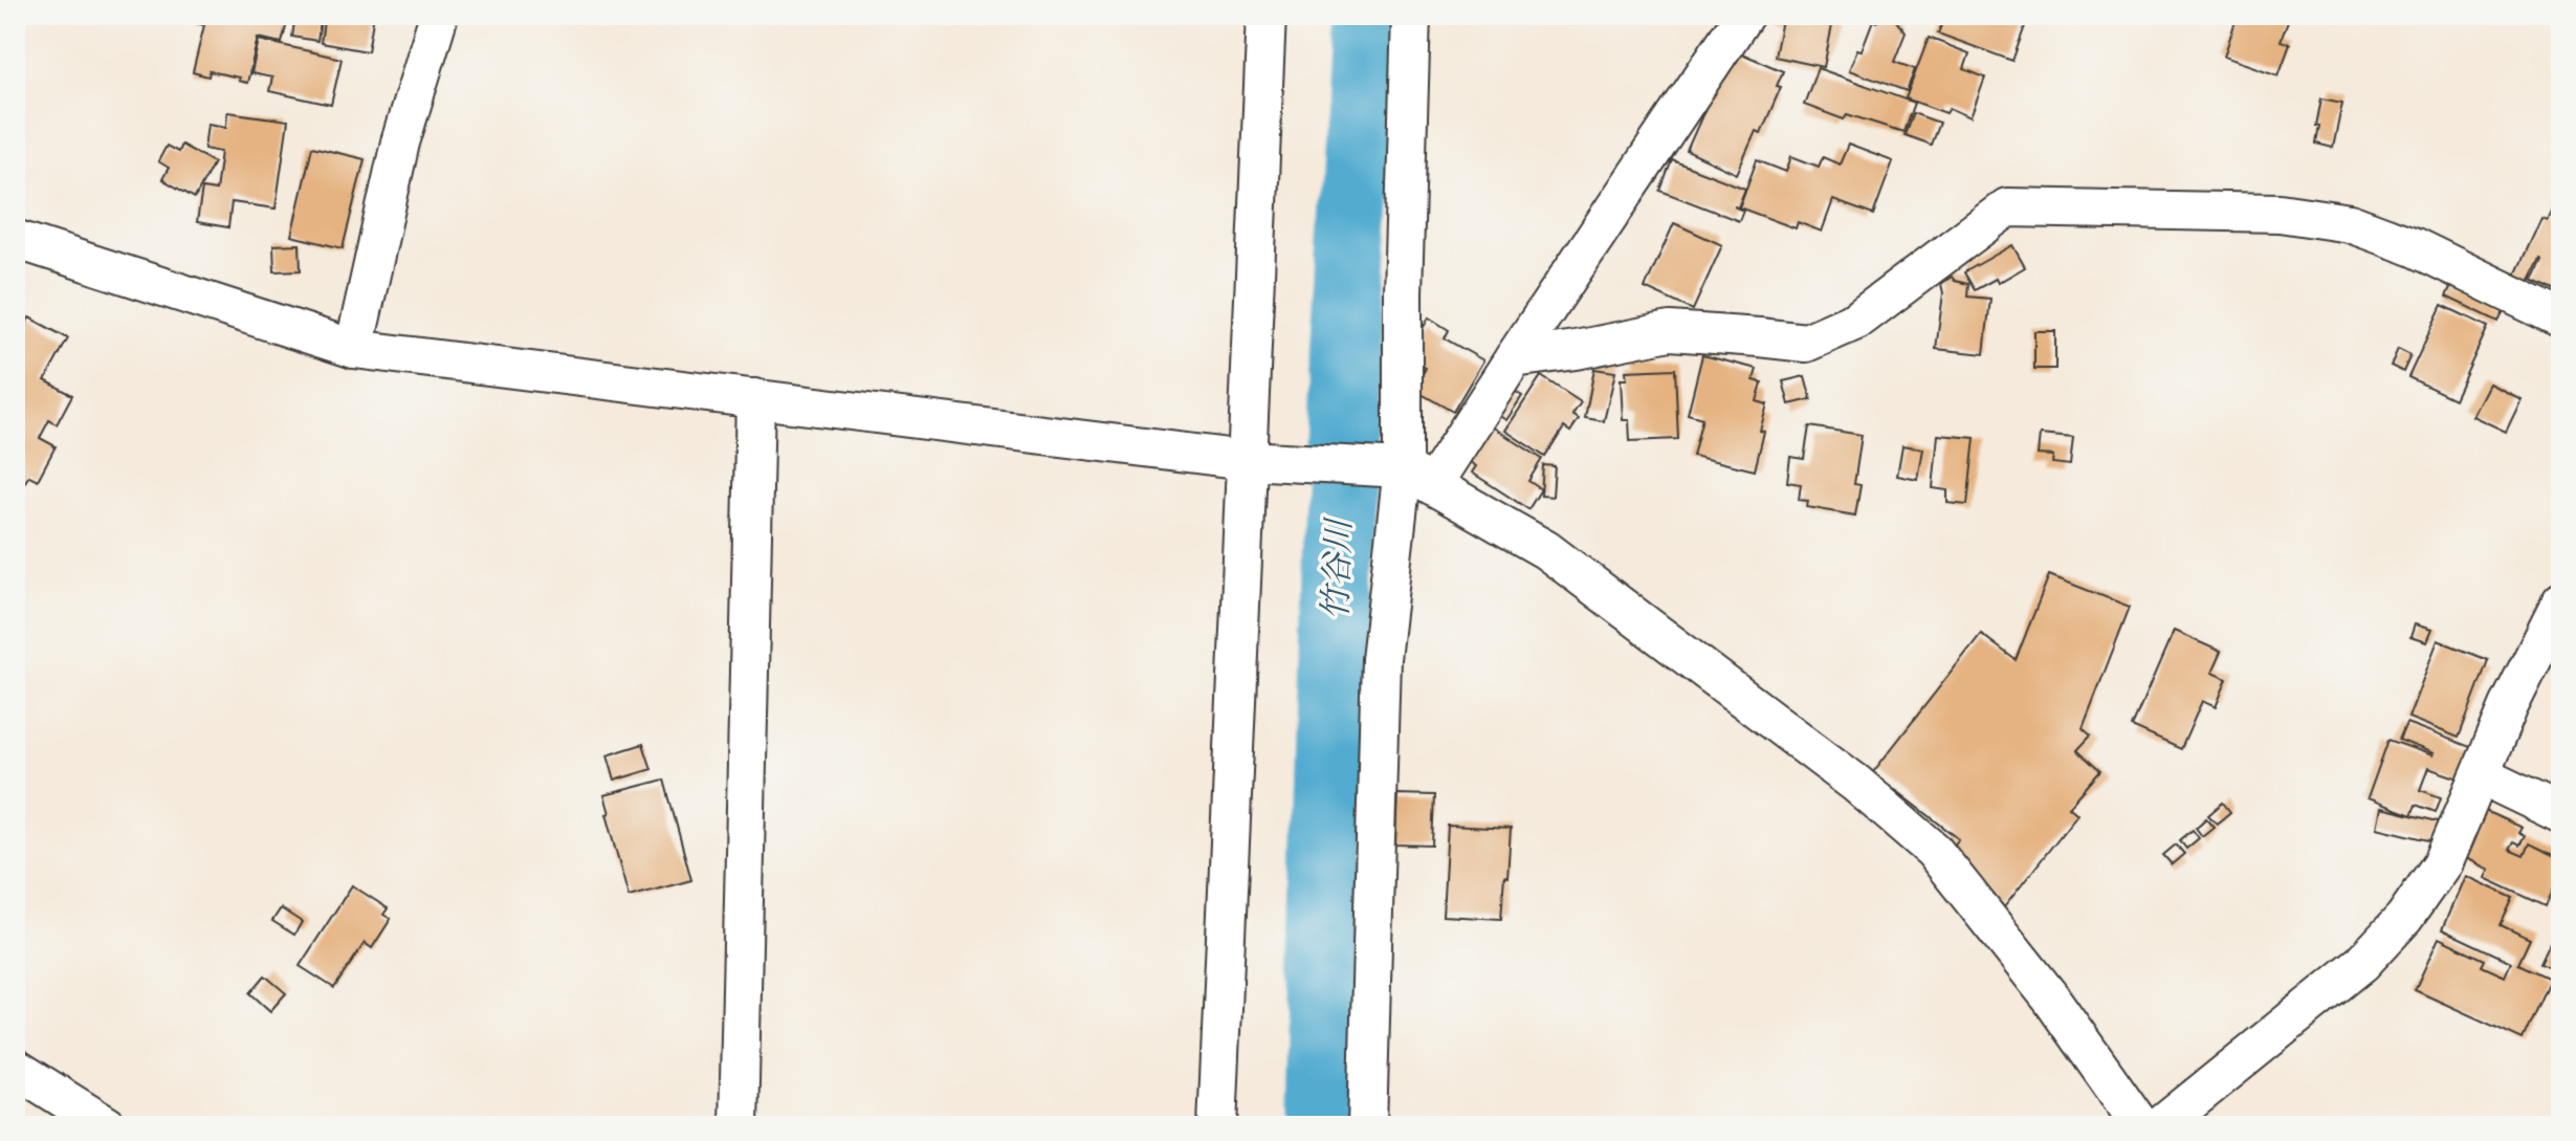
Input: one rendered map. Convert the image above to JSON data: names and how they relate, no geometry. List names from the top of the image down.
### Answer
{
  "water": ["竹谷川"]
}
